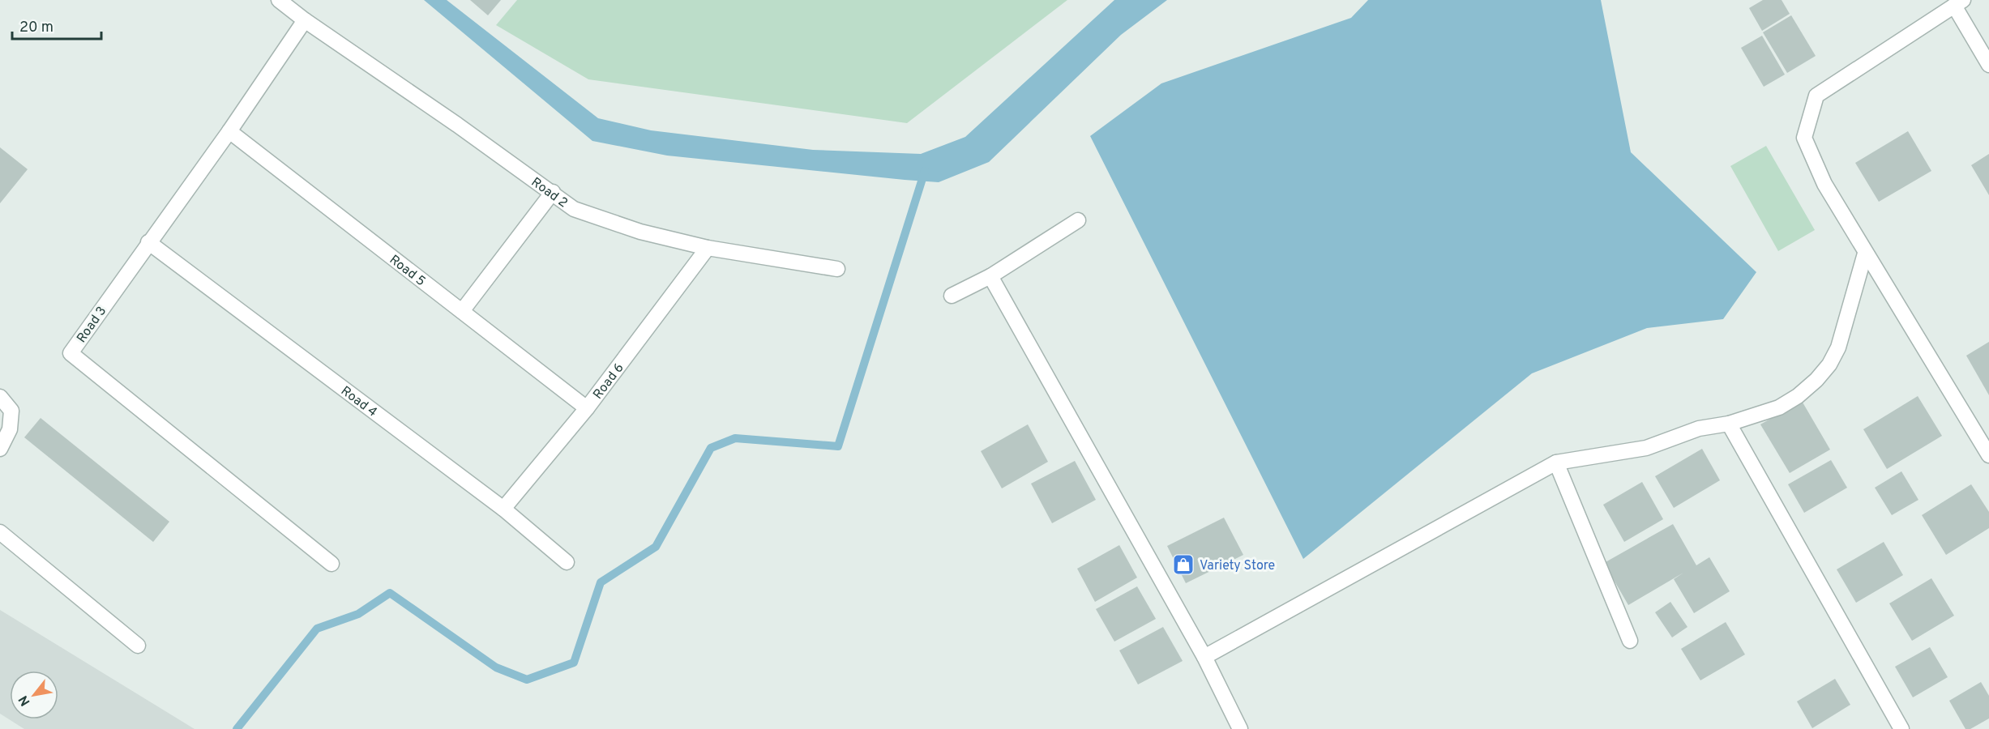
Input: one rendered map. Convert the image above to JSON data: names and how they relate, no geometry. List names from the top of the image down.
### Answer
{
  "streets": {
    "street": [
      "Road 2",
      "Road 5",
      "Road 3",
      "Road 6",
      "Road 4"
    ]
  },
  "crossings": [
    ["Road 2", "Road 3"],
    ["Road 2", "Road 6"],
    ["Road 5", "Road 3"],
    ["Road 5", "Road 6"],
    ["Road 3", "Road 4"],
    ["Road 6", "Road 4"]
  ],
  "places": {
    "shop": ["Variety Store"]
  },
  "scale_bar": "20 m",
  "north": "bottom left"
}
